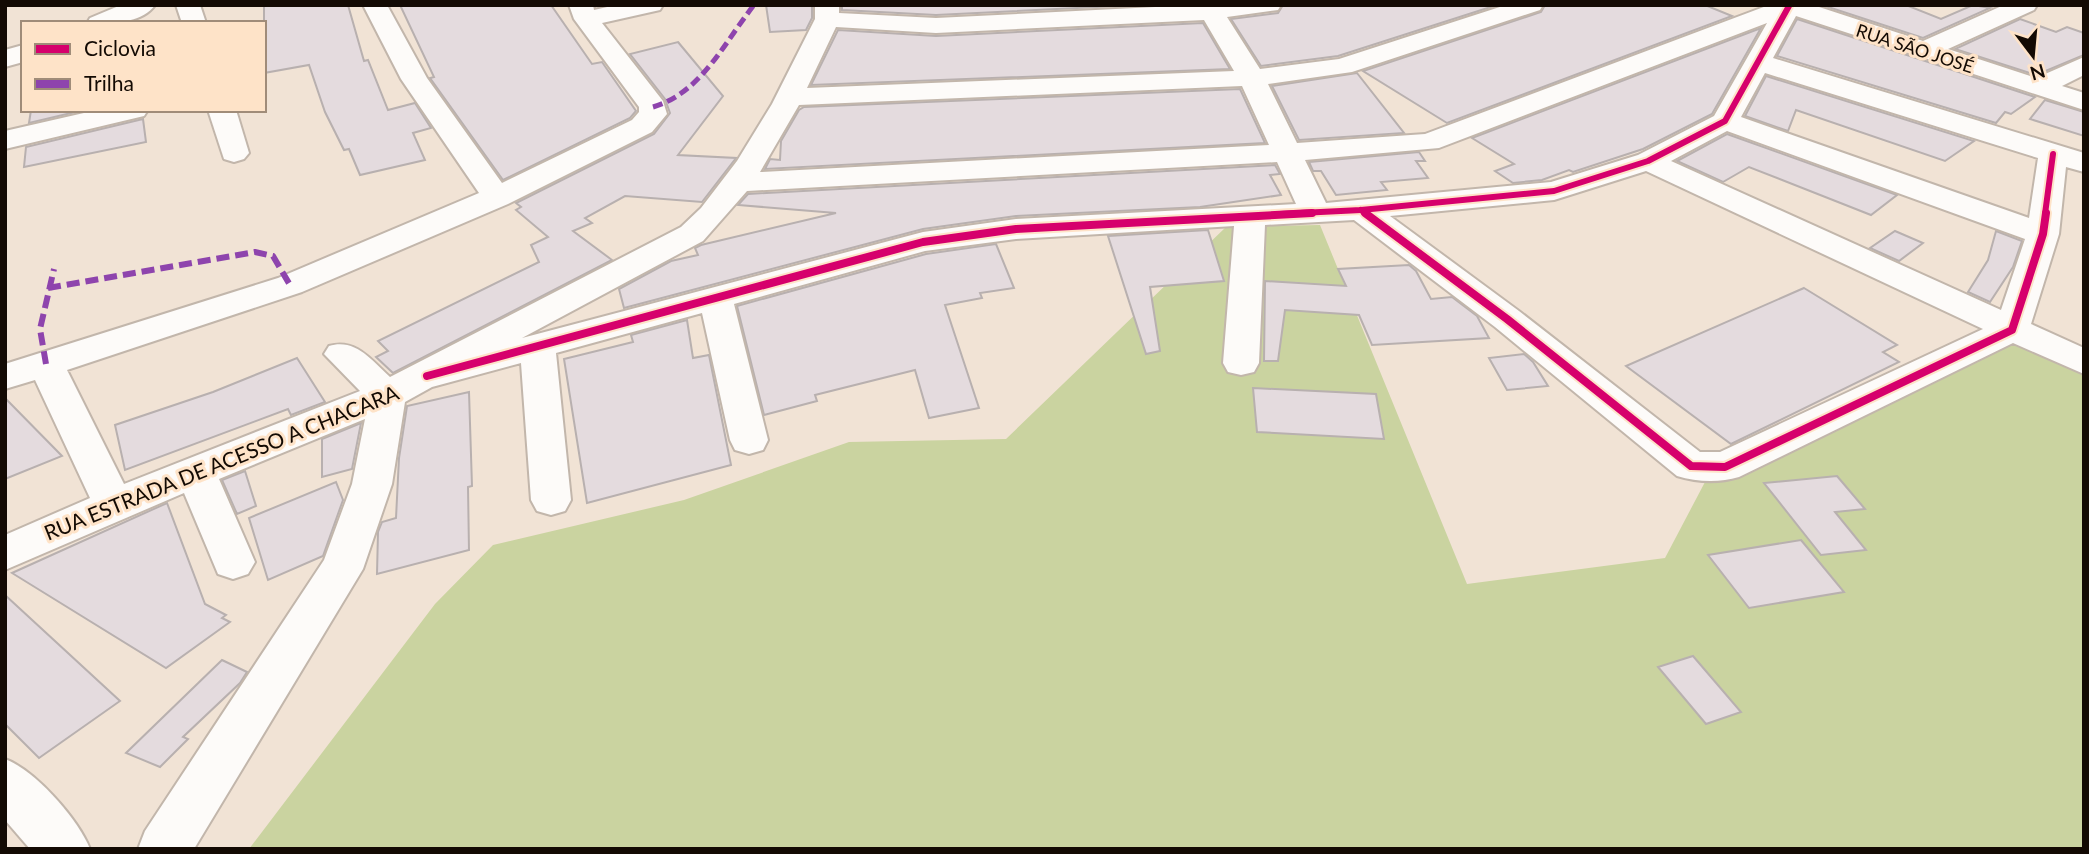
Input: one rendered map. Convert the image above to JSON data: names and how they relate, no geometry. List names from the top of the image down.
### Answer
{
  "streets": {
    "street": ["RUA SÃO JOSÉ", "RUA ESTRADA DE ACESSO A CHACARA"]
  },
  "legend": ["Ciclovia", "Trilha"],
  "north": "bottom"
}
